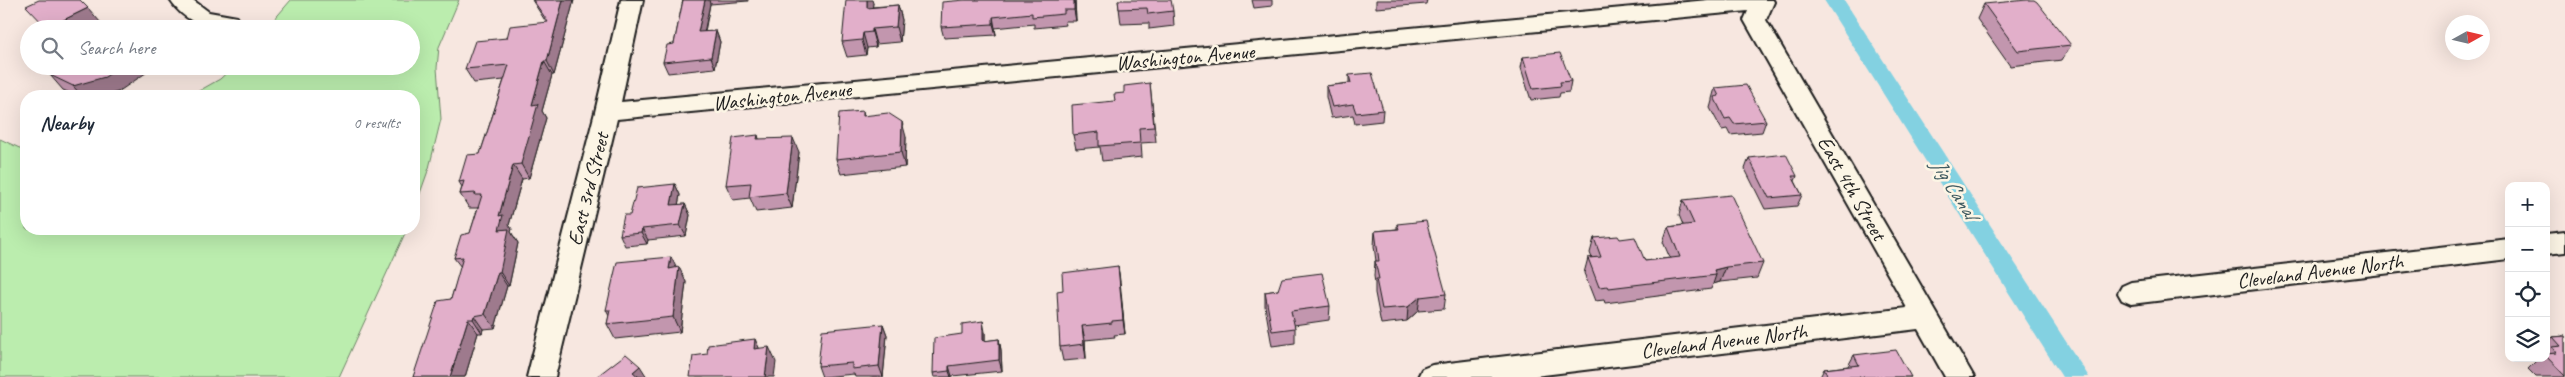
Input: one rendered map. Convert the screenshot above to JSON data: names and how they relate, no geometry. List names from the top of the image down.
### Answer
{
  "streets": {
    "street": [
      "Washington Avenue",
      "East 4th Street",
      "East 3rd Street",
      "Cleveland Avenue North"
    ]
  },
  "crossings": [
    ["Washington Avenue", "East 4th Street"],
    ["Washington Avenue", "East 3rd Street"],
    ["East 4th Street", "Cleveland Avenue North"]
  ],
  "water": ["Jig Canal"],
  "north": "right",
  "page": {
    "search": "Search here",
    "heading": ["Nearby", "0 results"],
    "map_buttons": ["+", "−"]
  }
}
